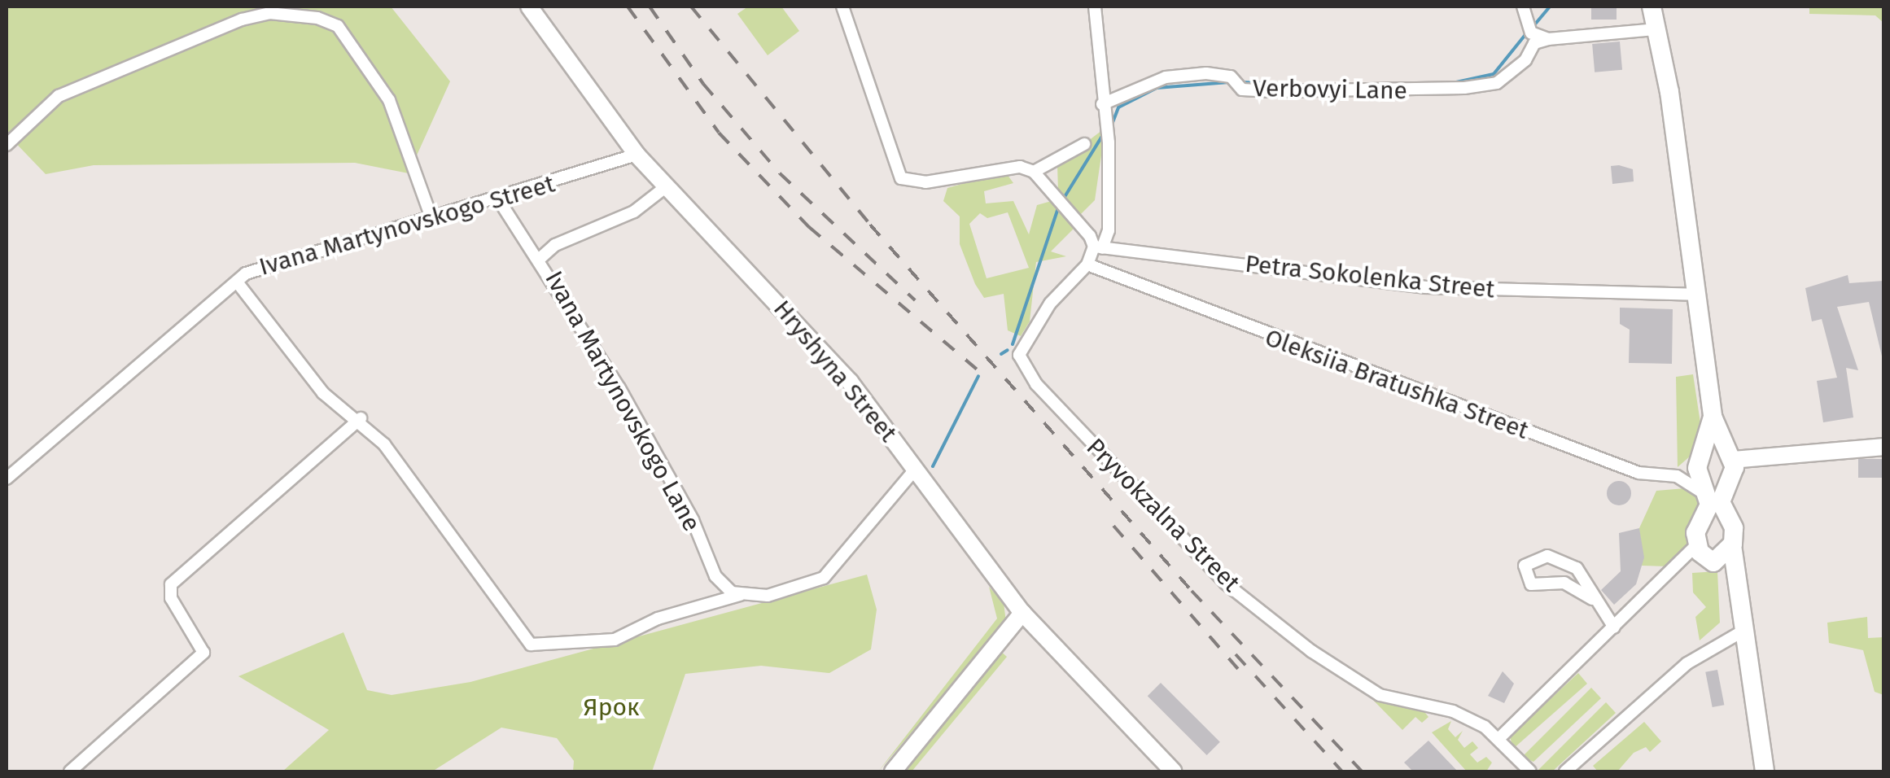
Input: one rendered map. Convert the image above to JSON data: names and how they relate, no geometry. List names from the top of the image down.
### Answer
{
  "streets": {
    "street": [
      "Verbovyi Lane",
      "Ivana Martynovskogo Street",
      "Petra Sokolenka Street",
      "Hryshyna Street",
      "Oleksiia Bratushka Street",
      "Ivana Martynovskogo Lane",
      "Pryvokzalna Street"
    ]
  },
  "crossings": [
    ["Ivana Martynovskogo Street", "Hryshyna Street"],
    ["Ivana Martynovskogo Street", "Ivana Martynovskogo Lane"],
    ["Hryshyna Street", "Ivana Martynovskogo Lane"],
    ["Oleksiia Bratushka Street", "Pryvokzalna Street"]
  ],
  "parks": ["Ярок"]
}
